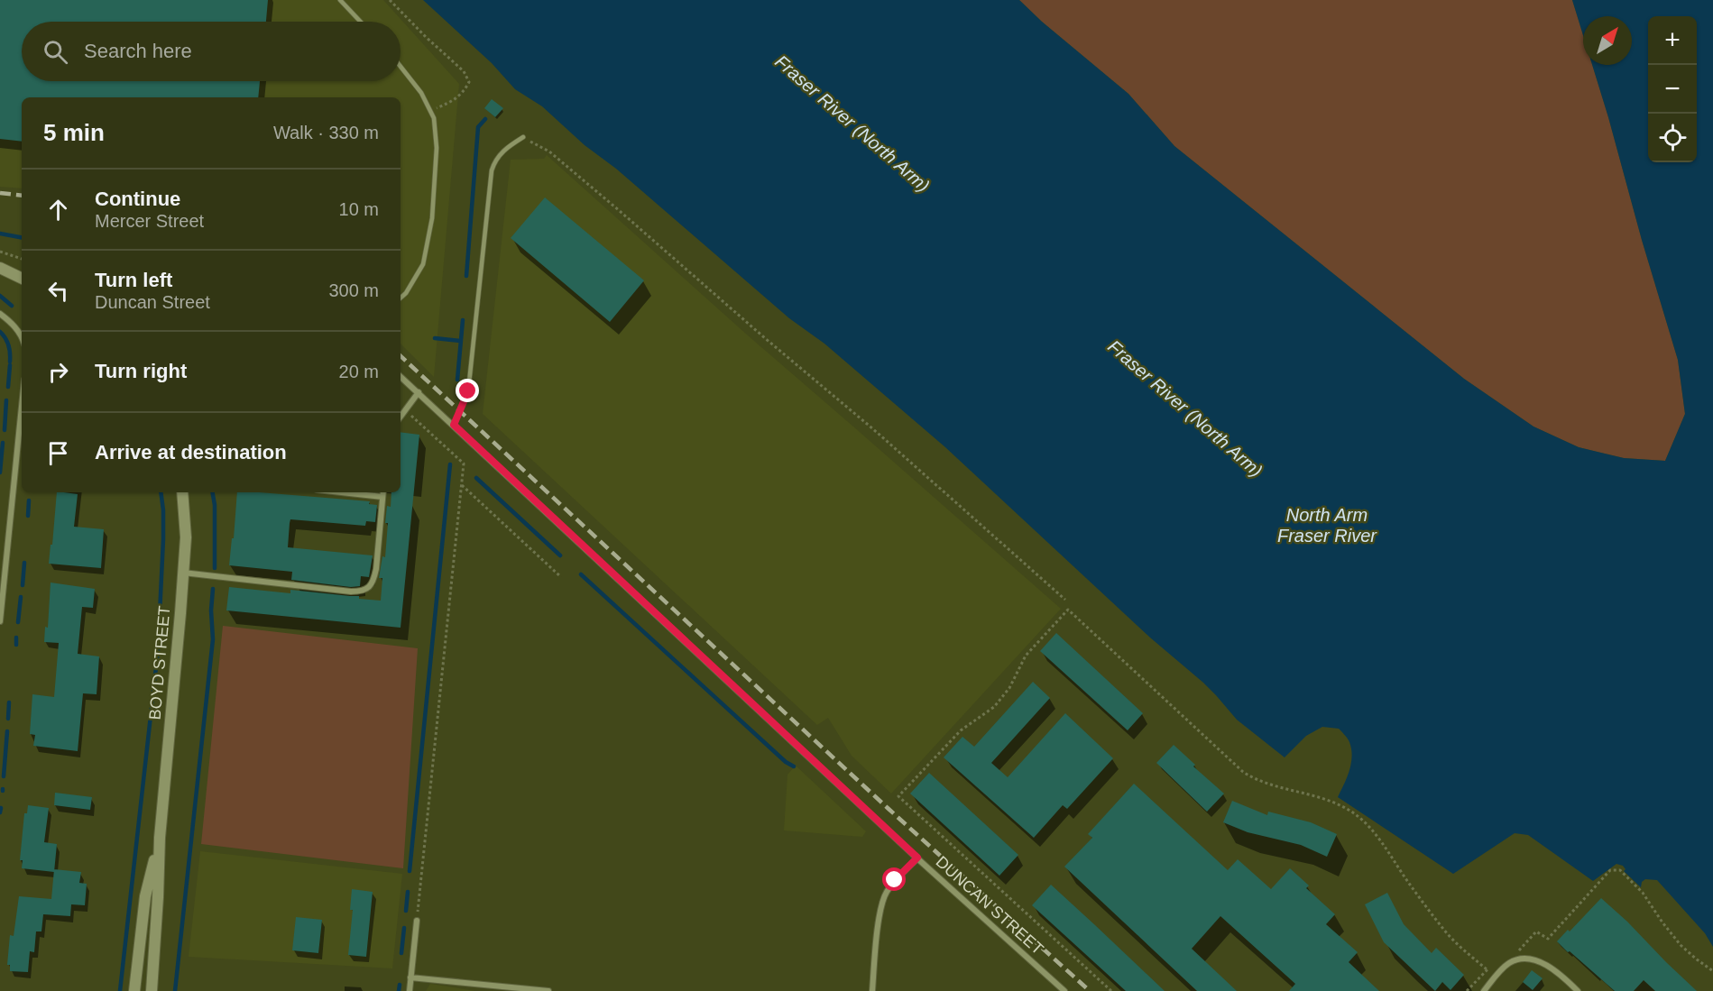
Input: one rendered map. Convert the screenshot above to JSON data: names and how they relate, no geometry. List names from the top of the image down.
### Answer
{
  "streets": {
    "main road": ["BOYD STREET"],
    "street": ["DUNCAN STREET"]
  },
  "water": ["Fraser River (North Arm)", "North Arm Fraser River"],
  "north": "top right",
  "page": {
    "map_buttons": ["+", "−"],
    "search": "Search here",
    "heading": ["5 min", "Walk · 330 m"],
    "list": [
      ["Continue", "Mercer Street", "10 m"],
      ["Turn left", "Duncan Street", "300 m"],
      ["Turn right", "20 m"],
      "Arrive at destination"
    ]
  }
}
